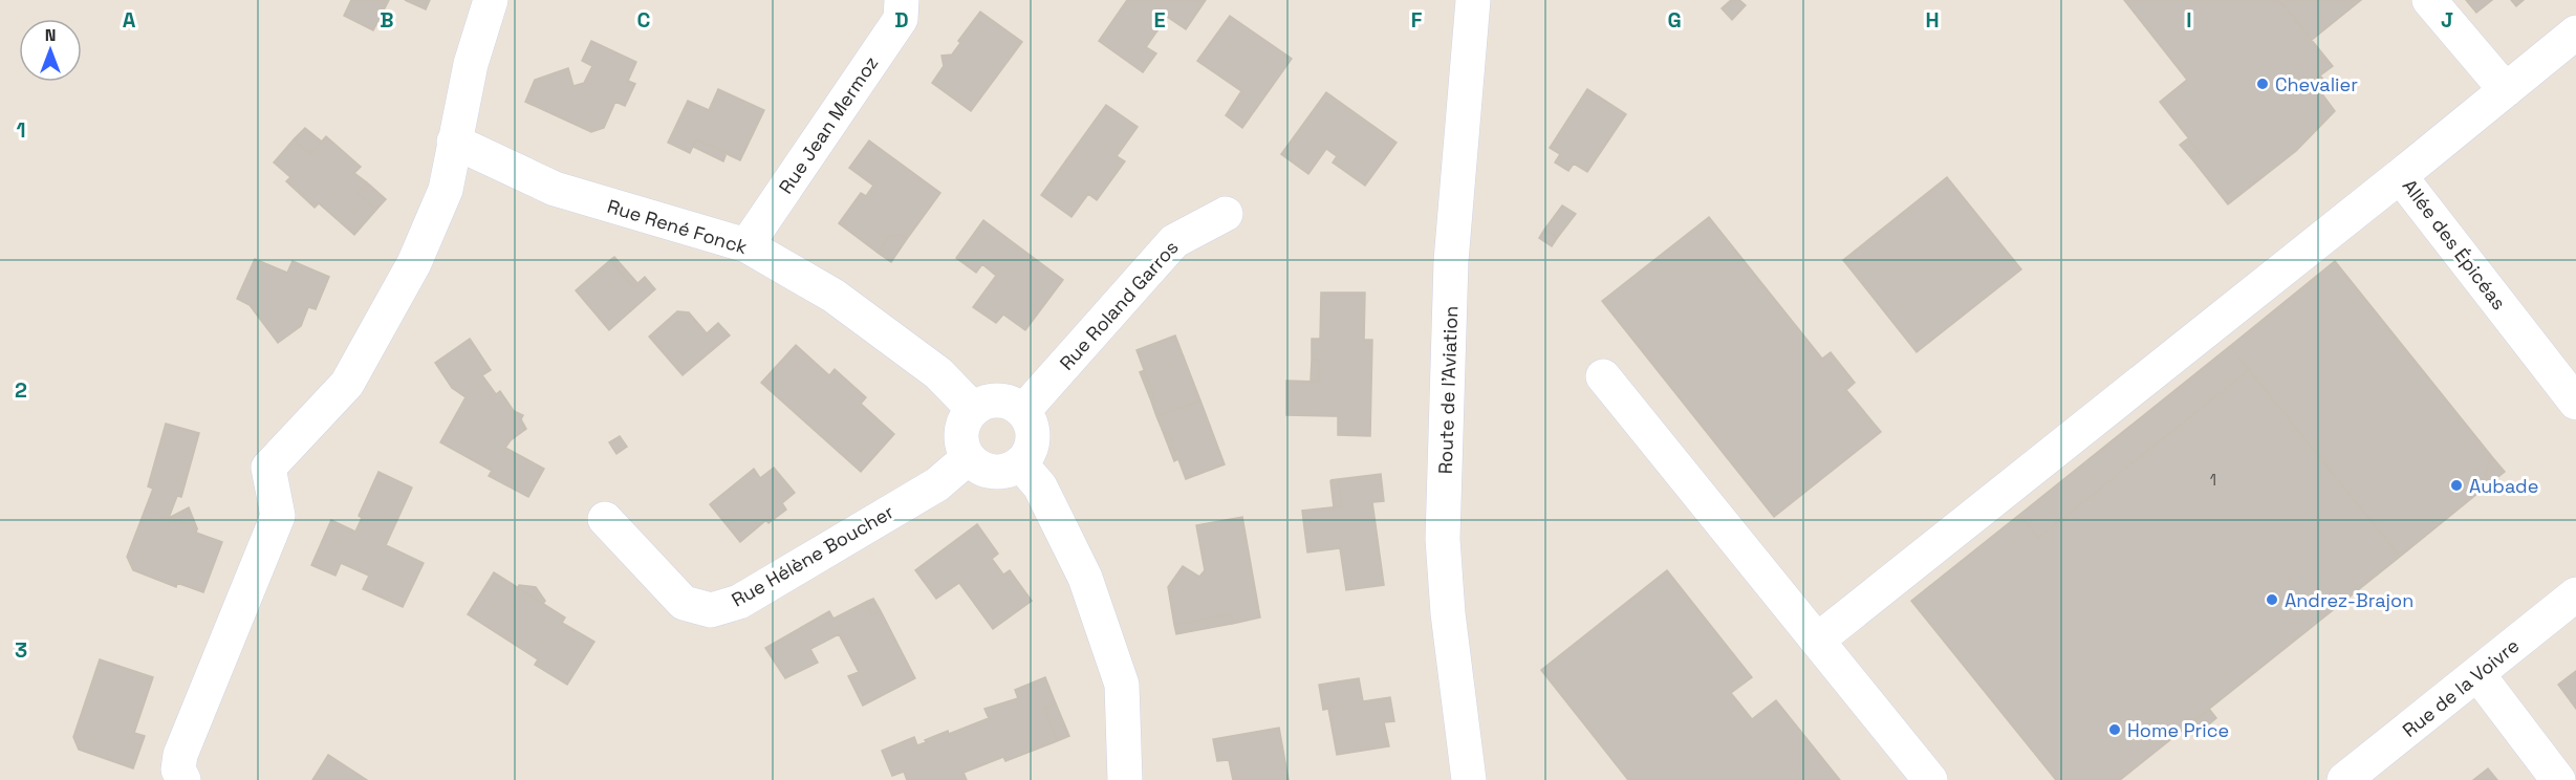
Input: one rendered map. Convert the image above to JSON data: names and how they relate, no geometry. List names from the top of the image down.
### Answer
{
  "streets": {
    "street": [
      "Rue Jean Mermoz",
      "Rue René Fonck",
      "Allée des Épicéas",
      "Rue Roland Garros",
      "Route de l'Aviation",
      "Rue Hélène Boucher",
      "Rue de la Voivre"
    ]
  },
  "crossings": [
    ["Rue Jean Mermoz", "Rue René Fonck"],
    ["Rue René Fonck", "Rue Roland Garros"],
    ["Rue René Fonck", "Rue Hélène Boucher"],
    ["Rue Roland Garros", "Rue Hélène Boucher"]
  ],
  "places": [
    "Chevalier",
    "Aubade",
    "Andrez-Brajon",
    "Home Price"
  ],
  "house_numbers": ["1"],
  "north": "top",
  "grid": {
    "columns": [
      "A",
      "B",
      "C",
      "D",
      "E",
      "F",
      "G",
      "H",
      "I",
      "J"
    ],
    "rows": ["1", "2", "3"]
  }
}
